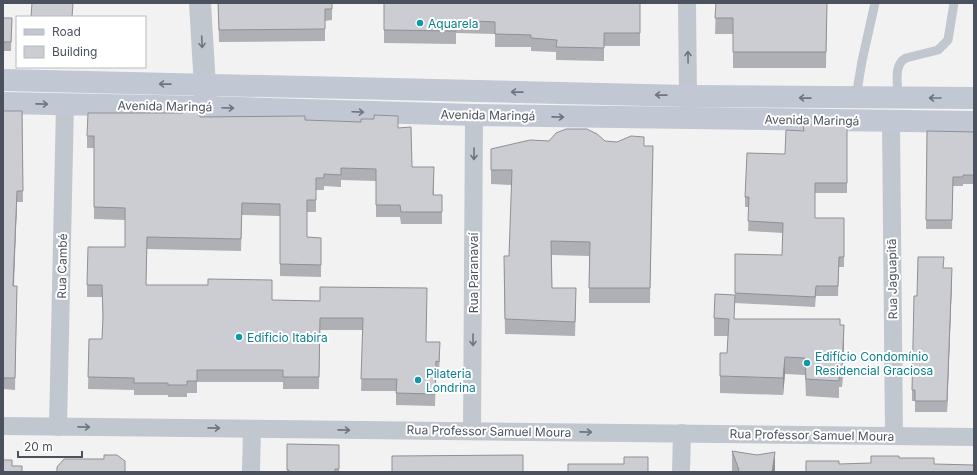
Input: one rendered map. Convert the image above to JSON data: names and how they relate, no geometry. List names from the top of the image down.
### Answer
{
  "streets": {
    "main road": ["Avenida Maringá"],
    "street": [
      "Rua Cambé",
      "Rua Paranavaí",
      "Rua Jaguapitã",
      "Rua Professor Samuel Moura"
    ]
  },
  "crossings": [
    ["Avenida Maringá", "Rua Cambé"],
    ["Avenida Maringá", "Rua Paranavaí"],
    ["Avenida Maringá", "Rua Jaguapitã"],
    ["Rua Cambé", "Rua Professor Samuel Moura"],
    ["Rua Paranavaí", "Rua Professor Samuel Moura"],
    ["Rua Jaguapitã", "Rua Professor Samuel Moura"]
  ],
  "one_way": ["Rua Paranavaí", "Rua Professor Samuel Moura"],
  "places": [
    "Aquarela",
    "Edificio Itabira",
    "Edifício Condomínio Residencial Graciosa",
    "Pilateria Londrina"
  ],
  "legend": ["Road", "Building"],
  "scale_bar": "20 m"
}
